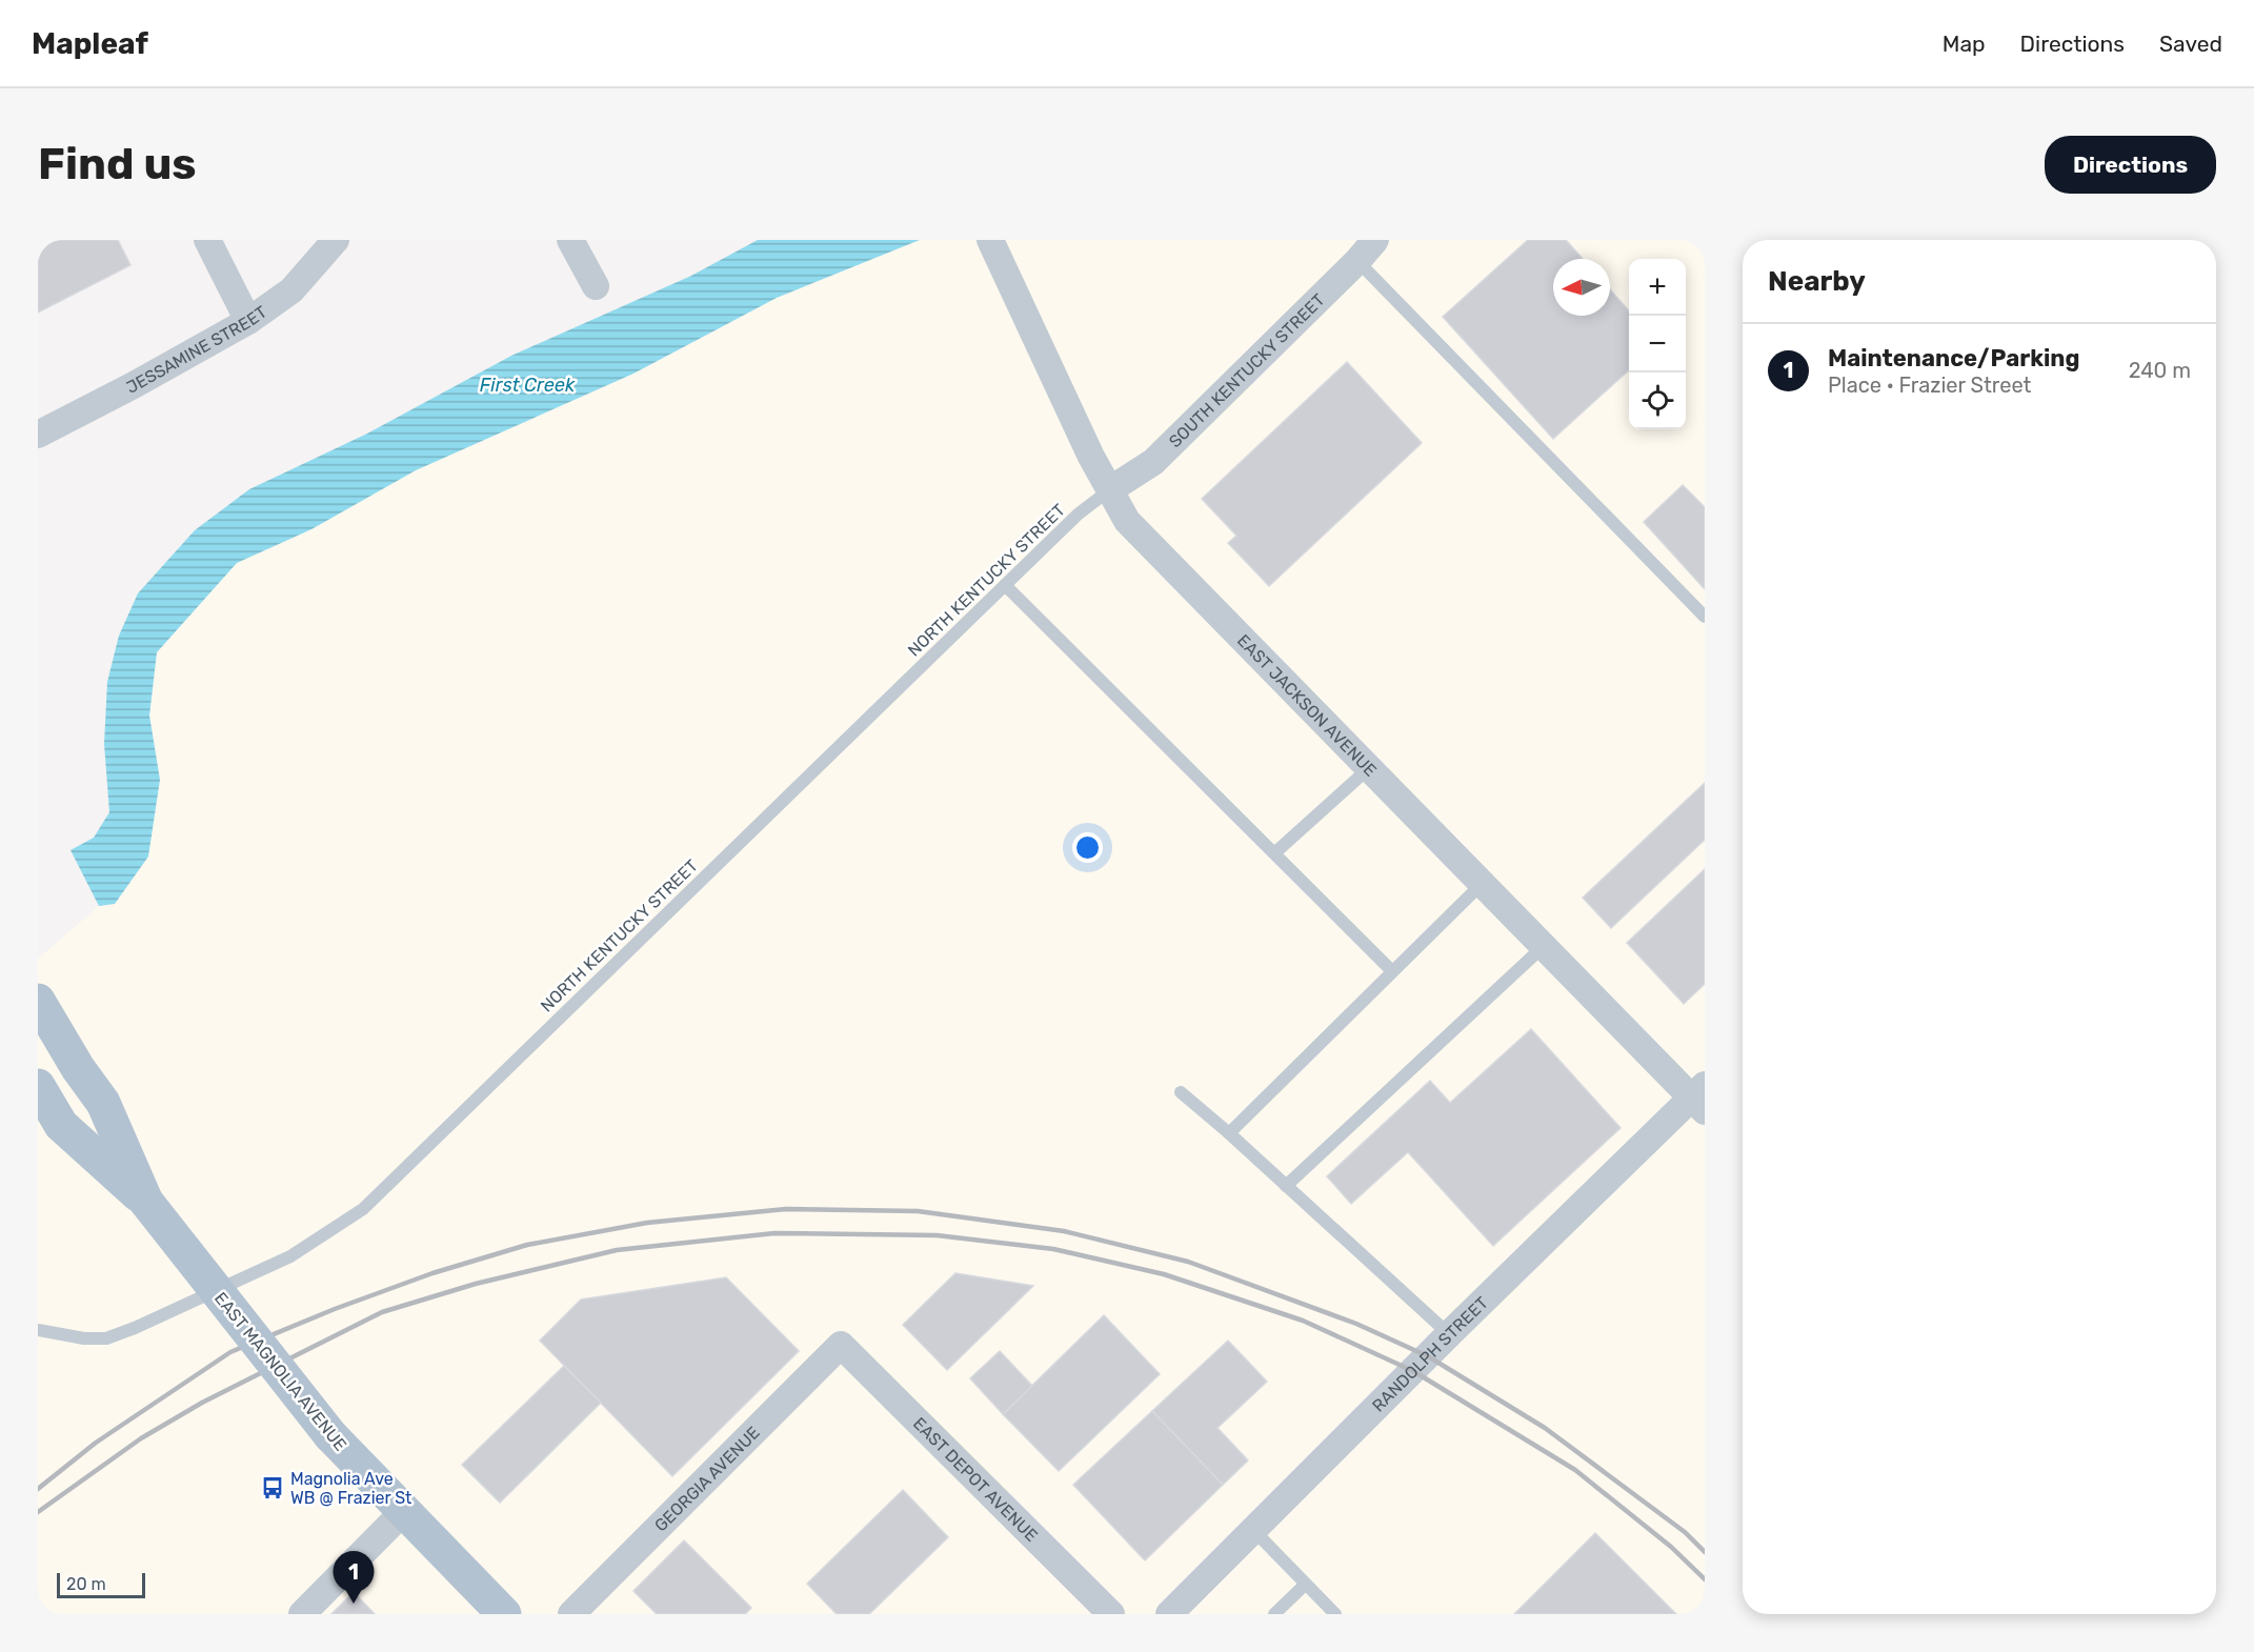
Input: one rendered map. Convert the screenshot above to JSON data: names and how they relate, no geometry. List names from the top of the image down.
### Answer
{
  "streets": {
    "main road": ["EAST MAGNOLIA AVENUE"],
    "street": [
      "JESSAMINE STREET",
      "SOUTH KENTUCKY STREET",
      "EAST JACKSON AVENUE",
      "RANDOLPH STREET",
      "GEORGIA AVENUE",
      "EAST DEPOT AVENUE"
    ],
    "lane": ["NORTH KENTUCKY STREET"]
  },
  "crossings": [
    ["SOUTH KENTUCKY STREET", "NORTH KENTUCKY STREET"],
    ["SOUTH KENTUCKY STREET", "EAST JACKSON AVENUE"],
    ["NORTH KENTUCKY STREET", "EAST JACKSON AVENUE"],
    ["EAST JACKSON AVENUE", "RANDOLPH STREET"],
    ["GEORGIA AVENUE", "EAST DEPOT AVENUE"]
  ],
  "water": ["First Creek"],
  "places": {
    "bus stop": ["Magnolia Ave WB @ Frazier St"]
  },
  "scale_bar": "20 m",
  "north": "left",
  "page": {
    "header": "Mapleaf",
    "nav": ["Map", "Directions", "Saved"],
    "buttons": "Directions",
    "title": "Find us",
    "heading": "Nearby",
    "map_buttons": ["+", "−"],
    "list": [
      {
        "mark": "1",
        "name": "Maintenance/Parking",
        "note": "Place · Frazier Street",
        "value": "240 m"
      }
    ],
    "pins": "1",
    "scale": "20 m"
  }
}
